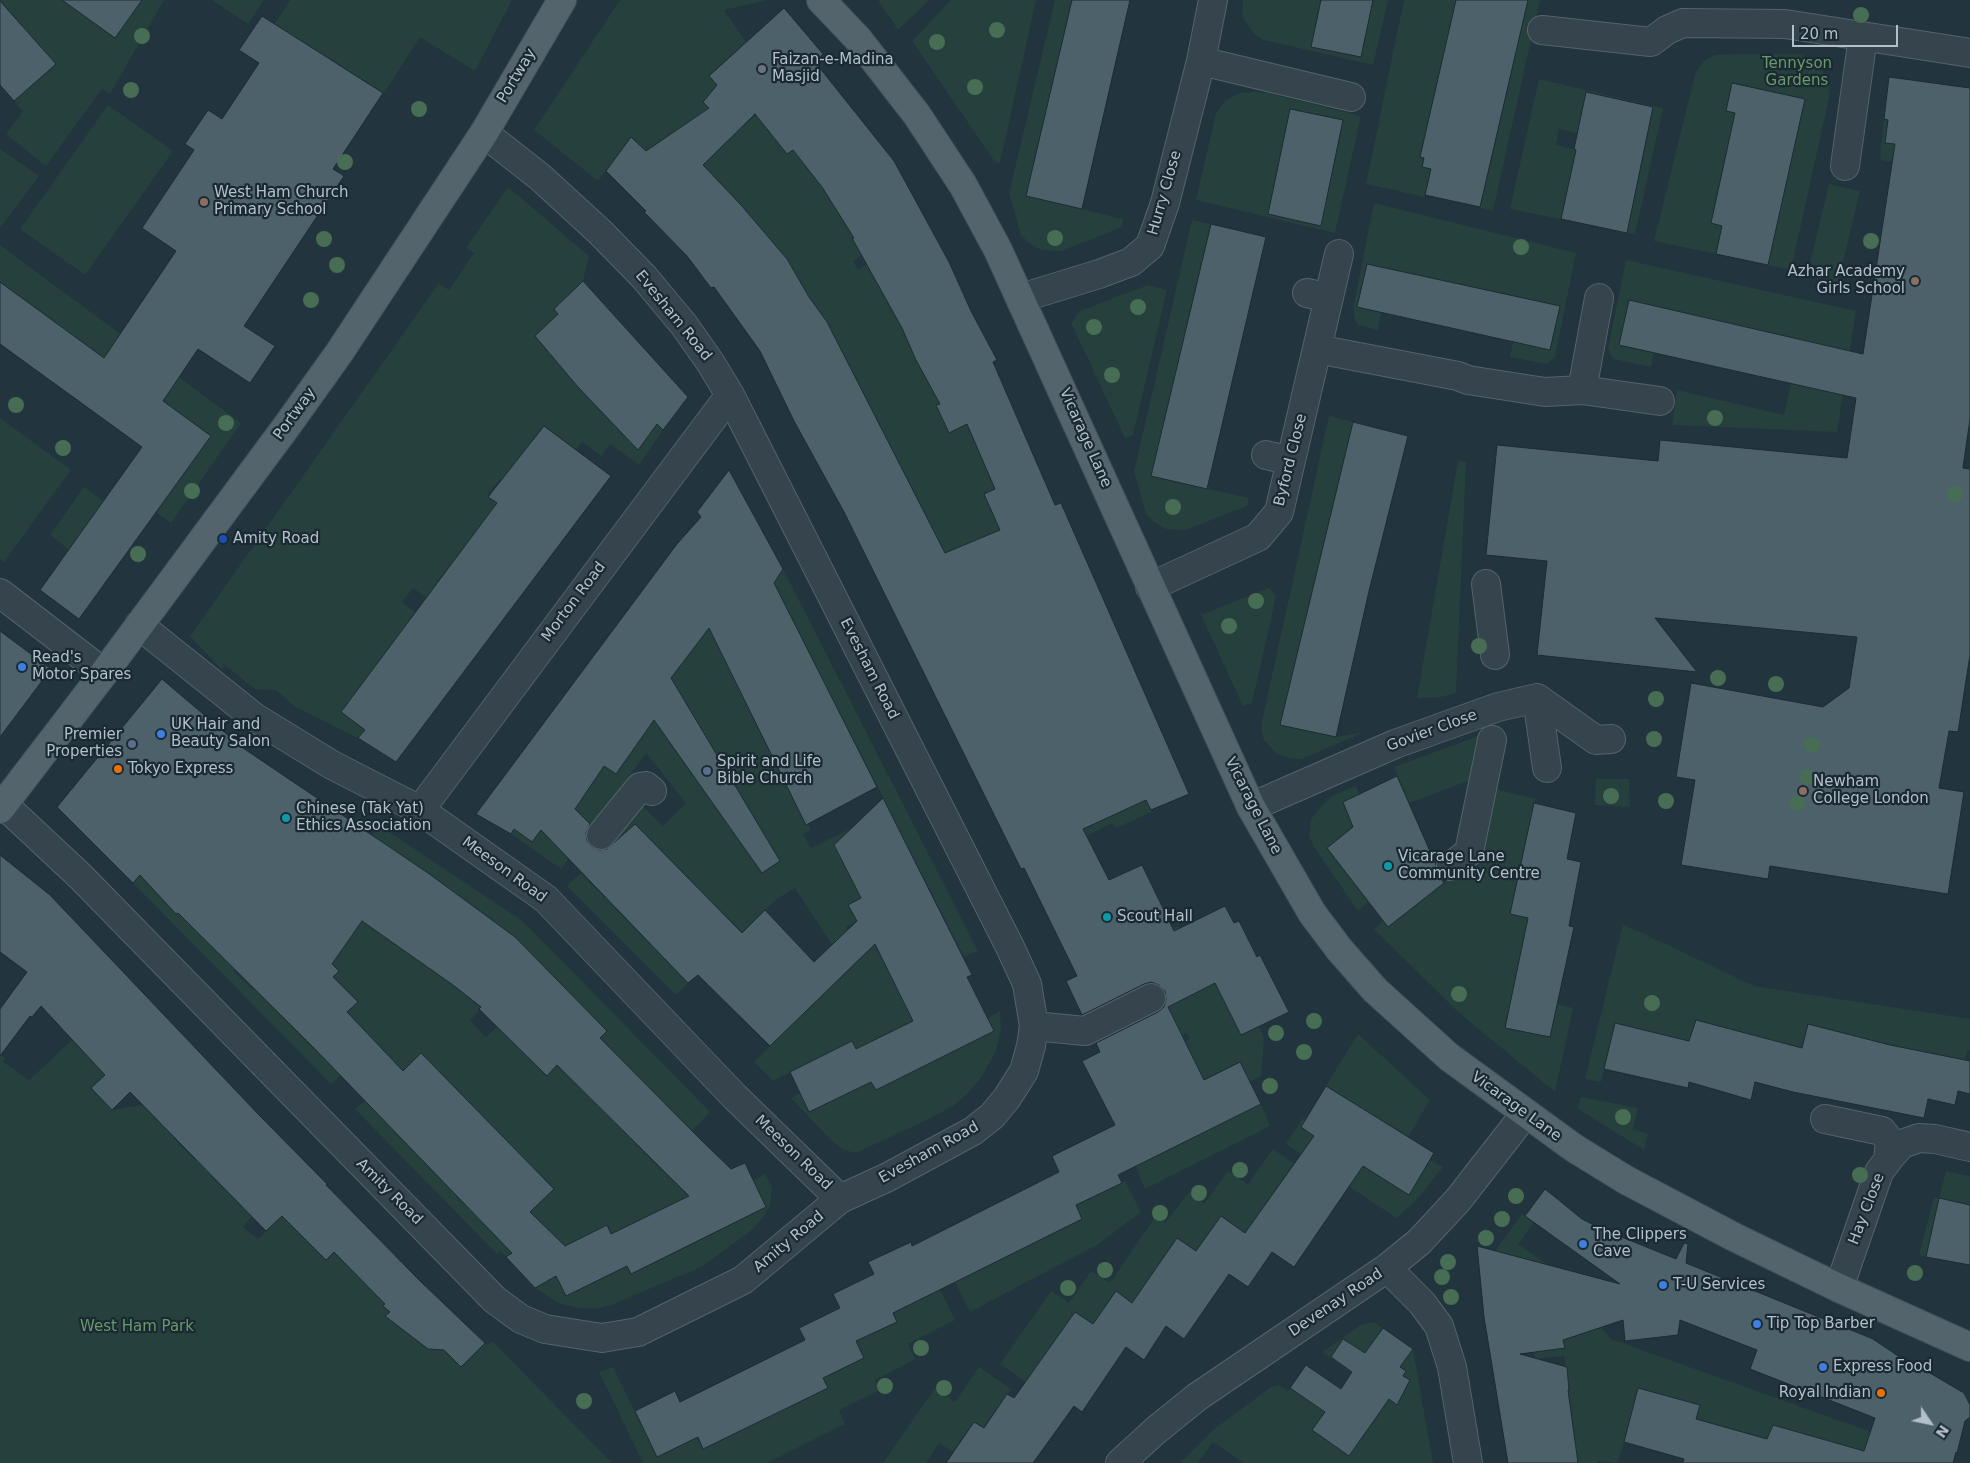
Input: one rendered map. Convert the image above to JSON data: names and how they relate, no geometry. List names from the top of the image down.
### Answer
{
  "streets": {
    "main road": ["Portway", "Vicarage Lane"],
    "street": [
      "Hurry Close",
      "Evesham Road",
      "Byford Close",
      "Morton Road",
      "Govier Close",
      "Meeson Road",
      "Amity Road",
      "Hay Close",
      "Devenay Road"
    ]
  },
  "crossings": [
    ["Portway", "Evesham Road"],
    ["Portway", "Meeson Road"],
    ["Portway", "Amity Road"],
    ["Hurry Close", "Vicarage Lane"],
    ["Evesham Road", "Morton Road"],
    ["Evesham Road", "Meeson Road"],
    ["Evesham Road", "Amity Road"],
    ["Vicarage Lane", "Byford Close"],
    ["Vicarage Lane", "Govier Close"],
    ["Vicarage Lane", "Hay Close"],
    ["Vicarage Lane", "Devenay Road"],
    ["Morton Road", "Meeson Road"],
    ["Meeson Road", "Amity Road"]
  ],
  "parks": ["Tennyson Gardens", "West Ham Park"],
  "places": [
    "Faizan-e-Madina Masjid",
    "West Ham Church Primary School",
    "Azhar Academy Girls School",
    "Amity Road",
    "Read's Motor Spares",
    "UK Hair and Beauty Salon",
    "Premier Properties",
    "Tokyo Express",
    "Spirit and Life Bible Church",
    "Newham College London",
    "Chinese (Tak Yat) Ethics Association",
    "Vicarage Lane Community Centre",
    "Scout Hall",
    "The Clippers Cave",
    "T-U Services",
    "Tip Top Barber",
    "Express Food",
    "Royal Indian"
  ],
  "scale_bar": "20 m",
  "north": "bottom right"
}
